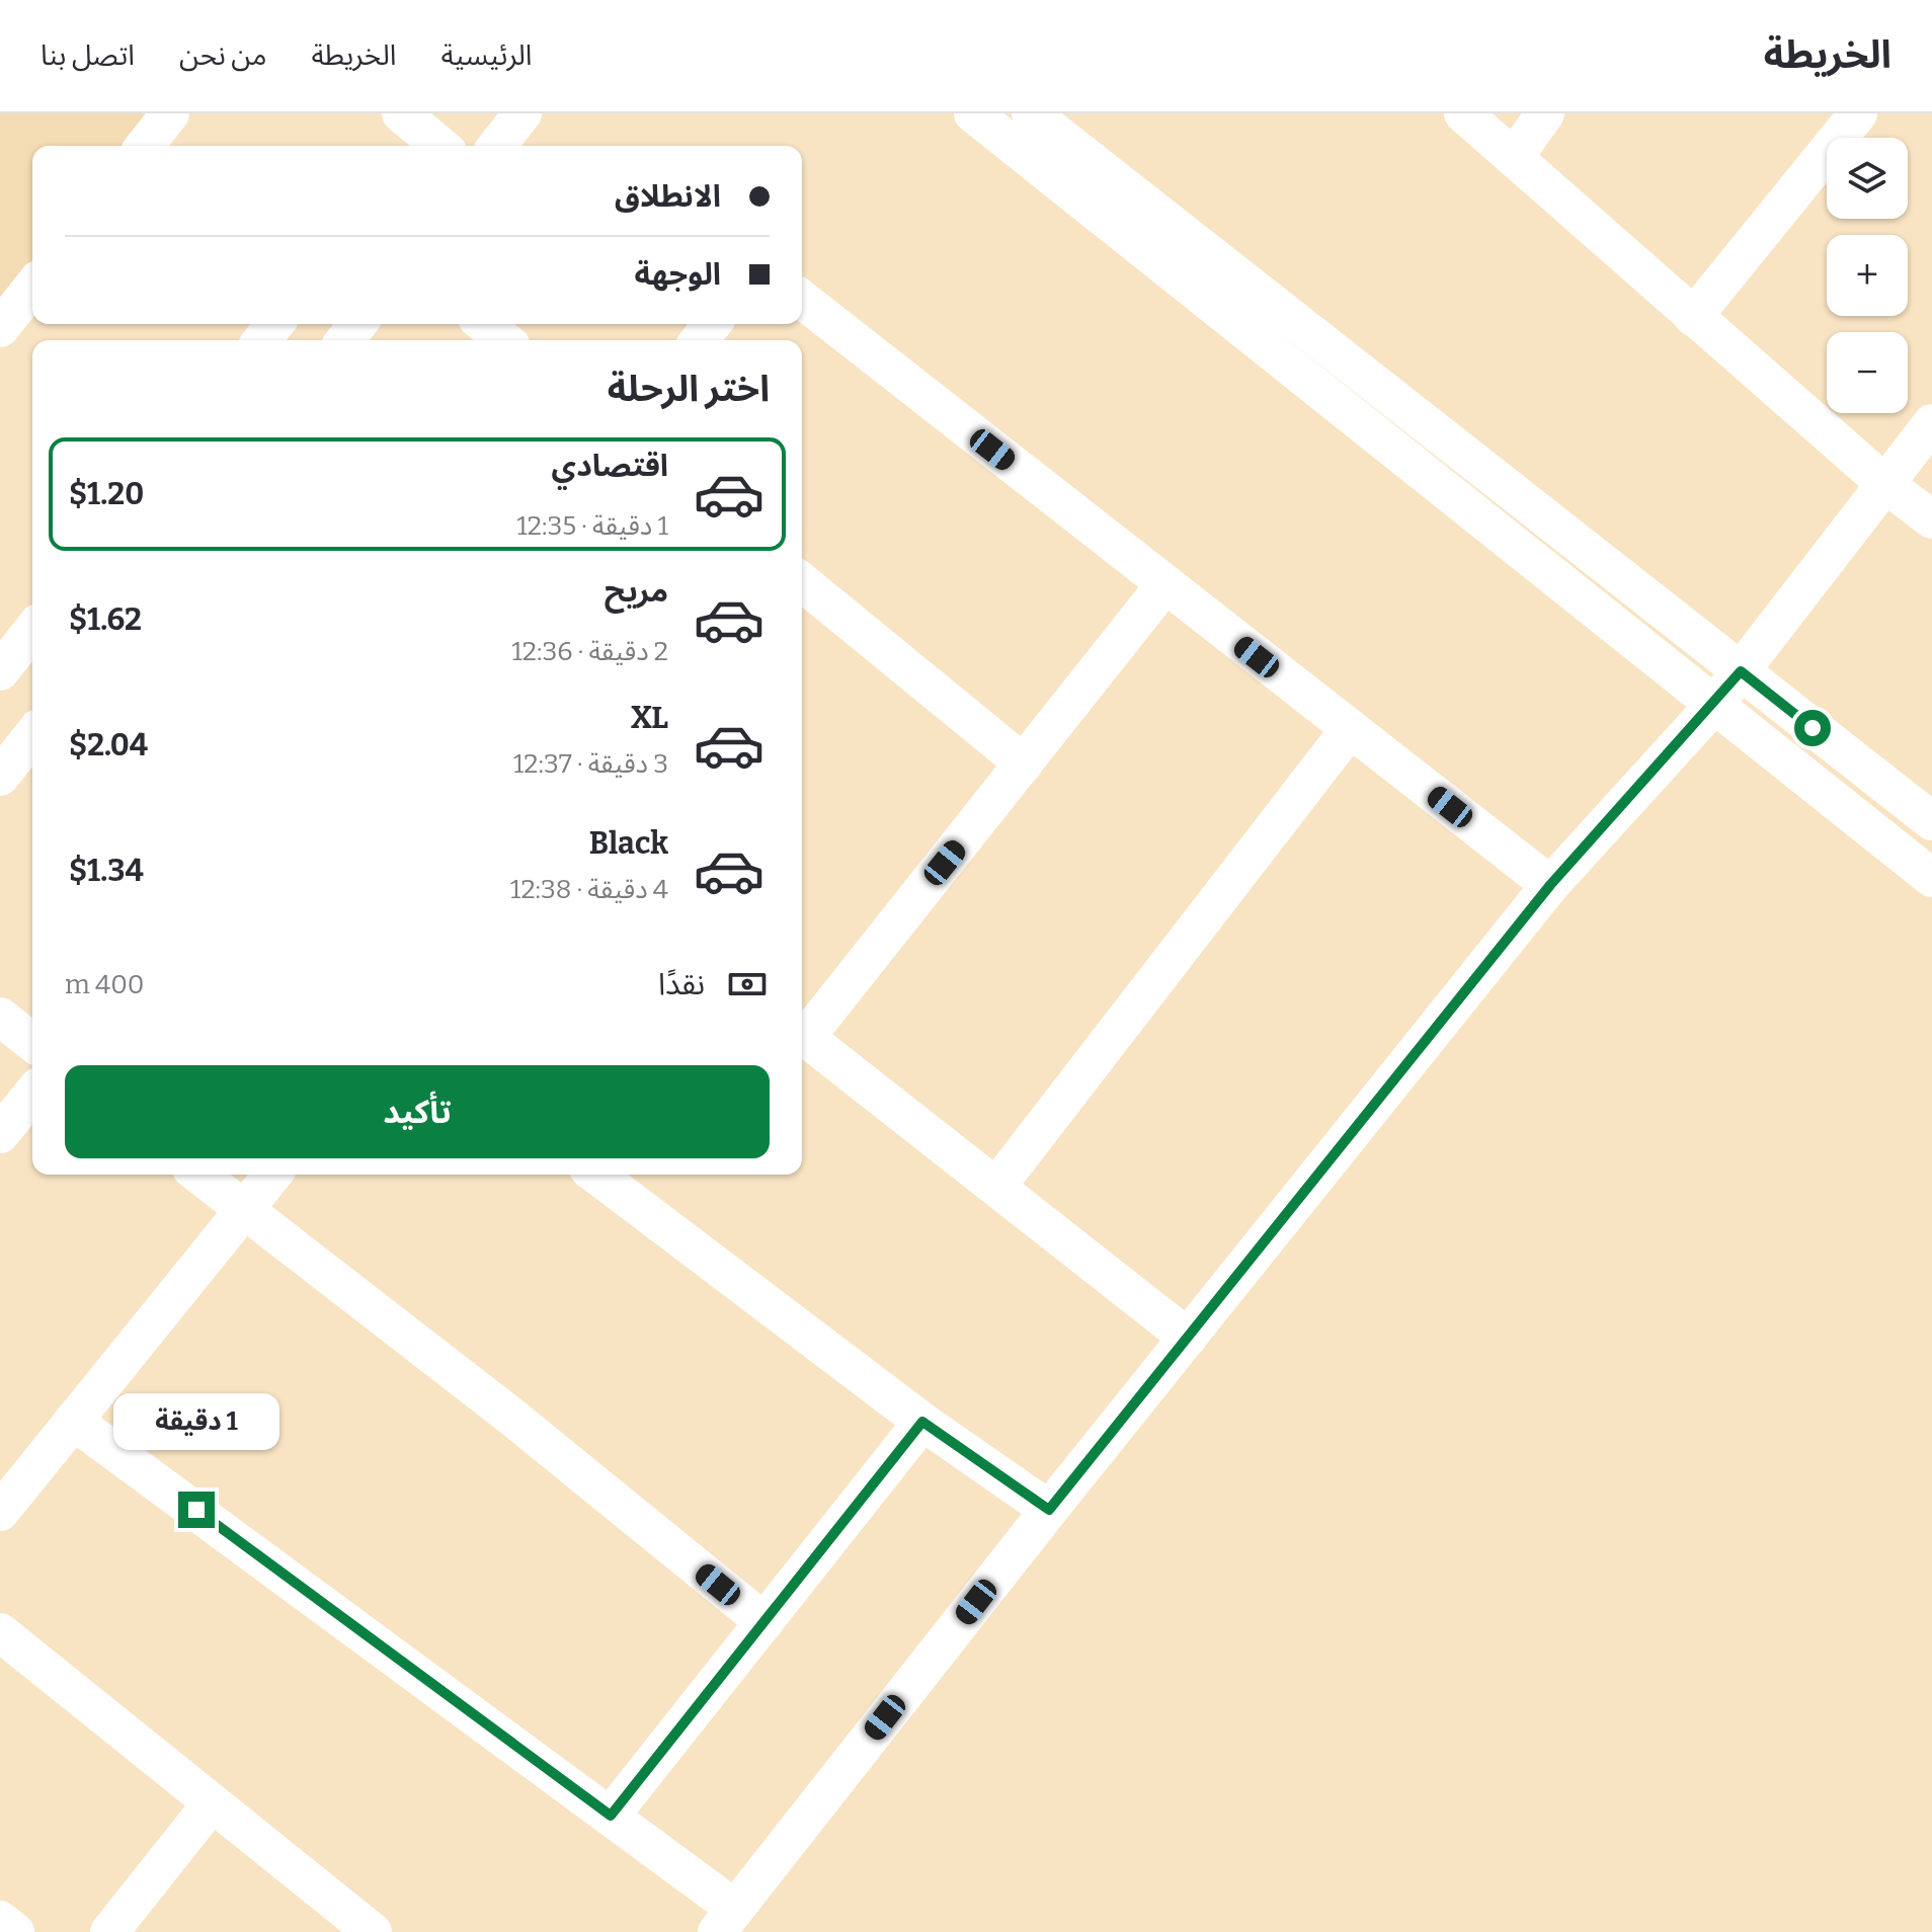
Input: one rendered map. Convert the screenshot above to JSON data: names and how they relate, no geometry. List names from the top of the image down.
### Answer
{
  "page": {
    "header": "الخريطة",
    "nav": [
      "الرئيسية",
      "الخريطة",
      "من نحن",
      "اتصل بنا"
    ],
    "map_buttons": ["+", "−"],
    "banner": ["الانطلاق", "الوجهة"],
    "heading": "اختر الرحلة",
    "list": [
      {
        "name": "اقتصادي",
        "note": "1 دقيقة · 12:35",
        "value": "$1.20"
      },
      {
        "name": "مريح",
        "note": "2 دقيقة · 12:36",
        "value": "$1.62"
      },
      {
        "name": "XL",
        "note": "3 دقيقة · 12:37",
        "value": "$2.04"
      },
      {
        "name": "Black",
        "note": "4 دقيقة · 12:38",
        "value": "$1.34"
      }
    ],
    "pay": ["نقدًا", "400 m"],
    "buttons": "تأكيد",
    "bubble": "1 دقيقة"
  }
}
